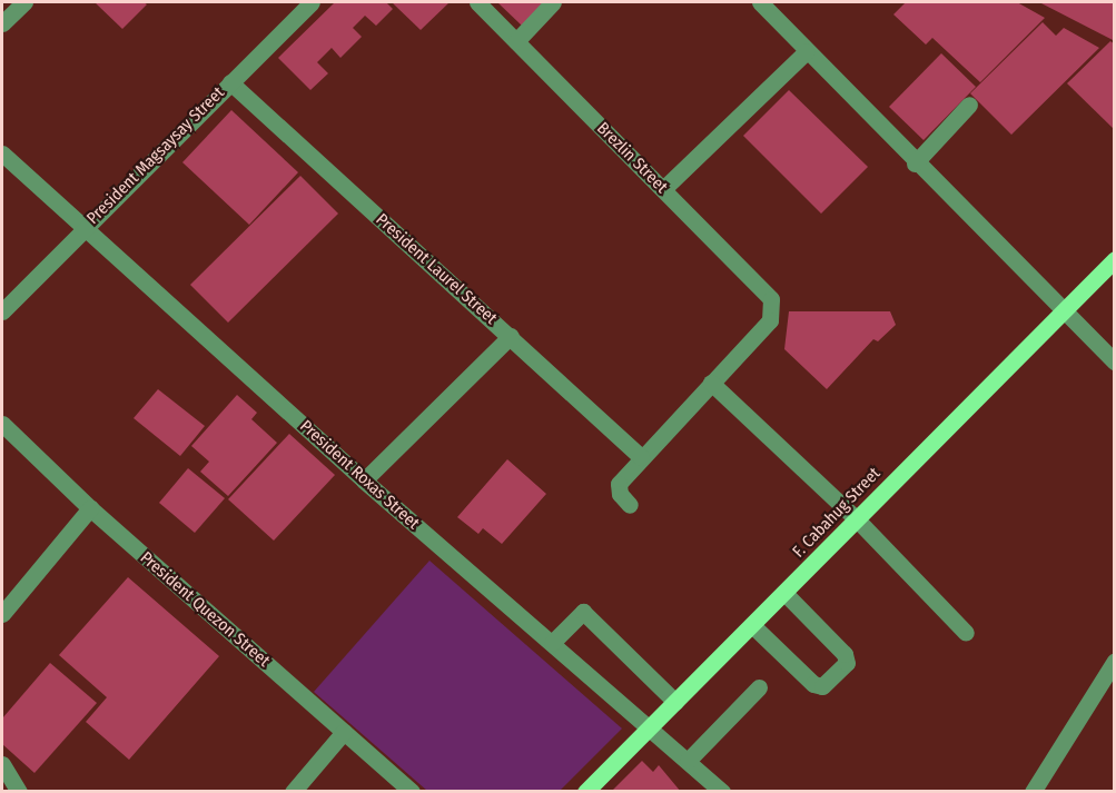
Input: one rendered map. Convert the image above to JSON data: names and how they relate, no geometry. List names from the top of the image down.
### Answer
{
  "streets": {
    "main road": ["F. Cabahug Street"],
    "street": [
      "President Magsaysay Street",
      "Brezlin Street",
      "President Laurel Street",
      "President Roxas Street",
      "President Quezon Street"
    ]
  },
  "crossings": [
    ["President Magsaysay Street", "President Laurel Street"],
    ["President Magsaysay Street", "President Roxas Street"],
    ["President Roxas Street", "F. Cabahug Street"]
  ]
}
